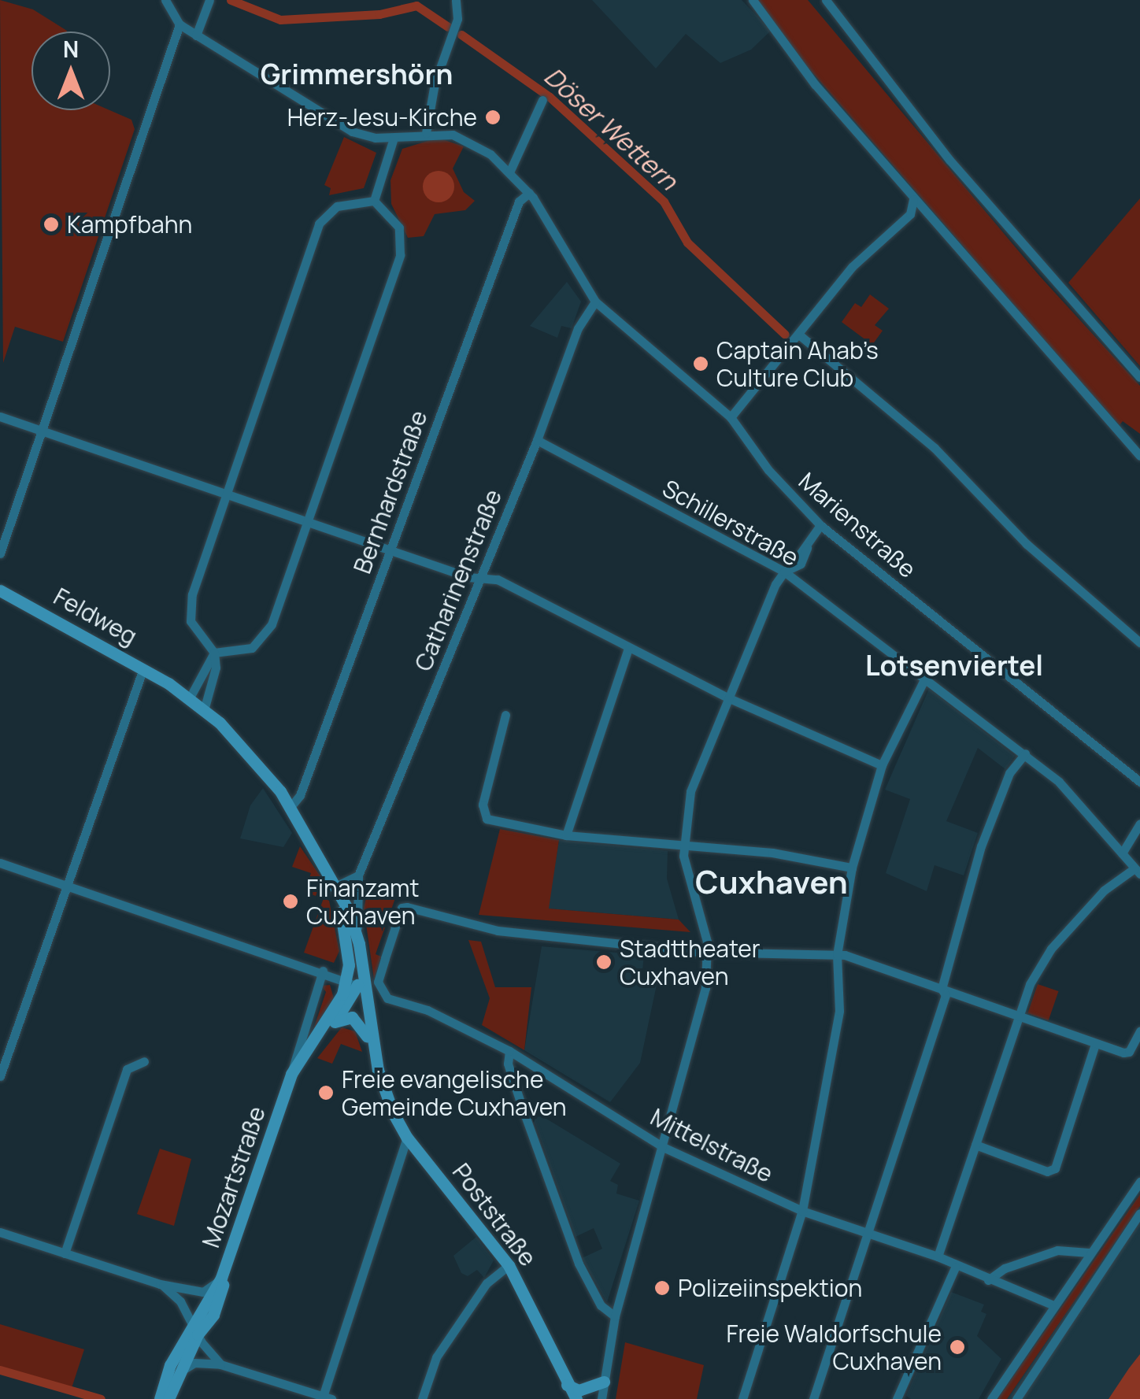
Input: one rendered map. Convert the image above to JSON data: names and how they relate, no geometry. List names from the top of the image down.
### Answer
{
  "streets": {
    "street": [
      "Bernhardstraße",
      "Schillerstraße",
      "Marienstraße",
      "Catharinenstraße",
      "Feldweg",
      "Mittelstraße",
      "Mozartstraße",
      "Poststraße"
    ]
  },
  "crossings": [
    ["Bernhardstraße", "Marienstraße"],
    ["Bernhardstraße", "Poststraße"],
    ["Schillerstraße", "Catharinenstraße"],
    ["Marienstraße", "Catharinenstraße"],
    ["Catharinenstraße", "Poststraße"],
    ["Feldweg", "Poststraße"],
    ["Mozartstraße", "Poststraße"]
  ],
  "districts": ["Grimmershörn", "Lotsenviertel", "Cuxhaven"],
  "water": ["Döser Wettern"],
  "places": [
    "Herz-Jesu-Kirche",
    "Kampfbahn",
    "Captain Ahab’s Culture Club",
    "Finanzamt Cuxhaven",
    "Stadttheater Cuxhaven",
    "Freie evangelische Gemeinde Cuxhaven",
    "Polizeiinspektion",
    "Freie Waldorfschule Cuxhaven"
  ],
  "north": "top"
}
